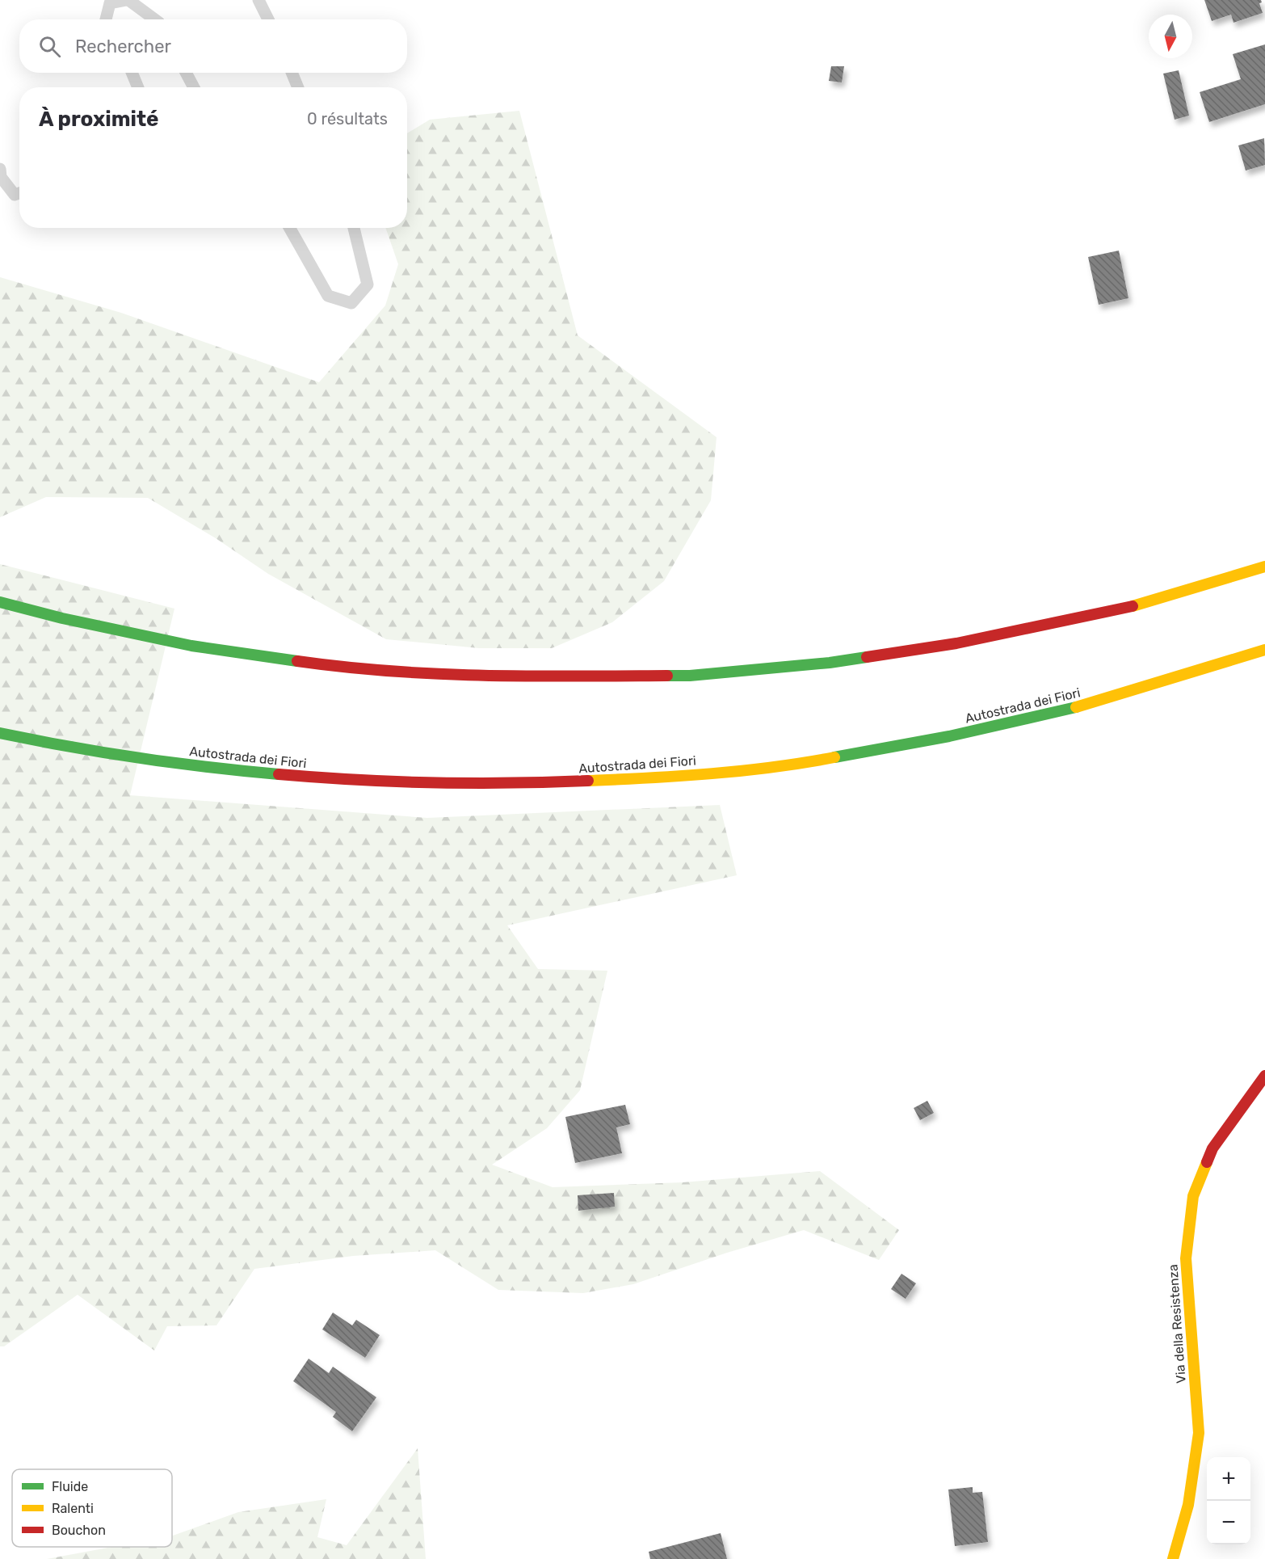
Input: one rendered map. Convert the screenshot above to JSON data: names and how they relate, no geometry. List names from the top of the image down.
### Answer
{
  "streets": {
    "main road": ["Autostrada dei Fiori", "Via della Resistenza"]
  },
  "legend": ["Fluide", "Ralenti", "Bouchon"],
  "north": "bottom",
  "page": {
    "search": "Rechercher",
    "heading": ["À proximité", "0 résultats"],
    "map_buttons": ["+", "−"]
  }
}
